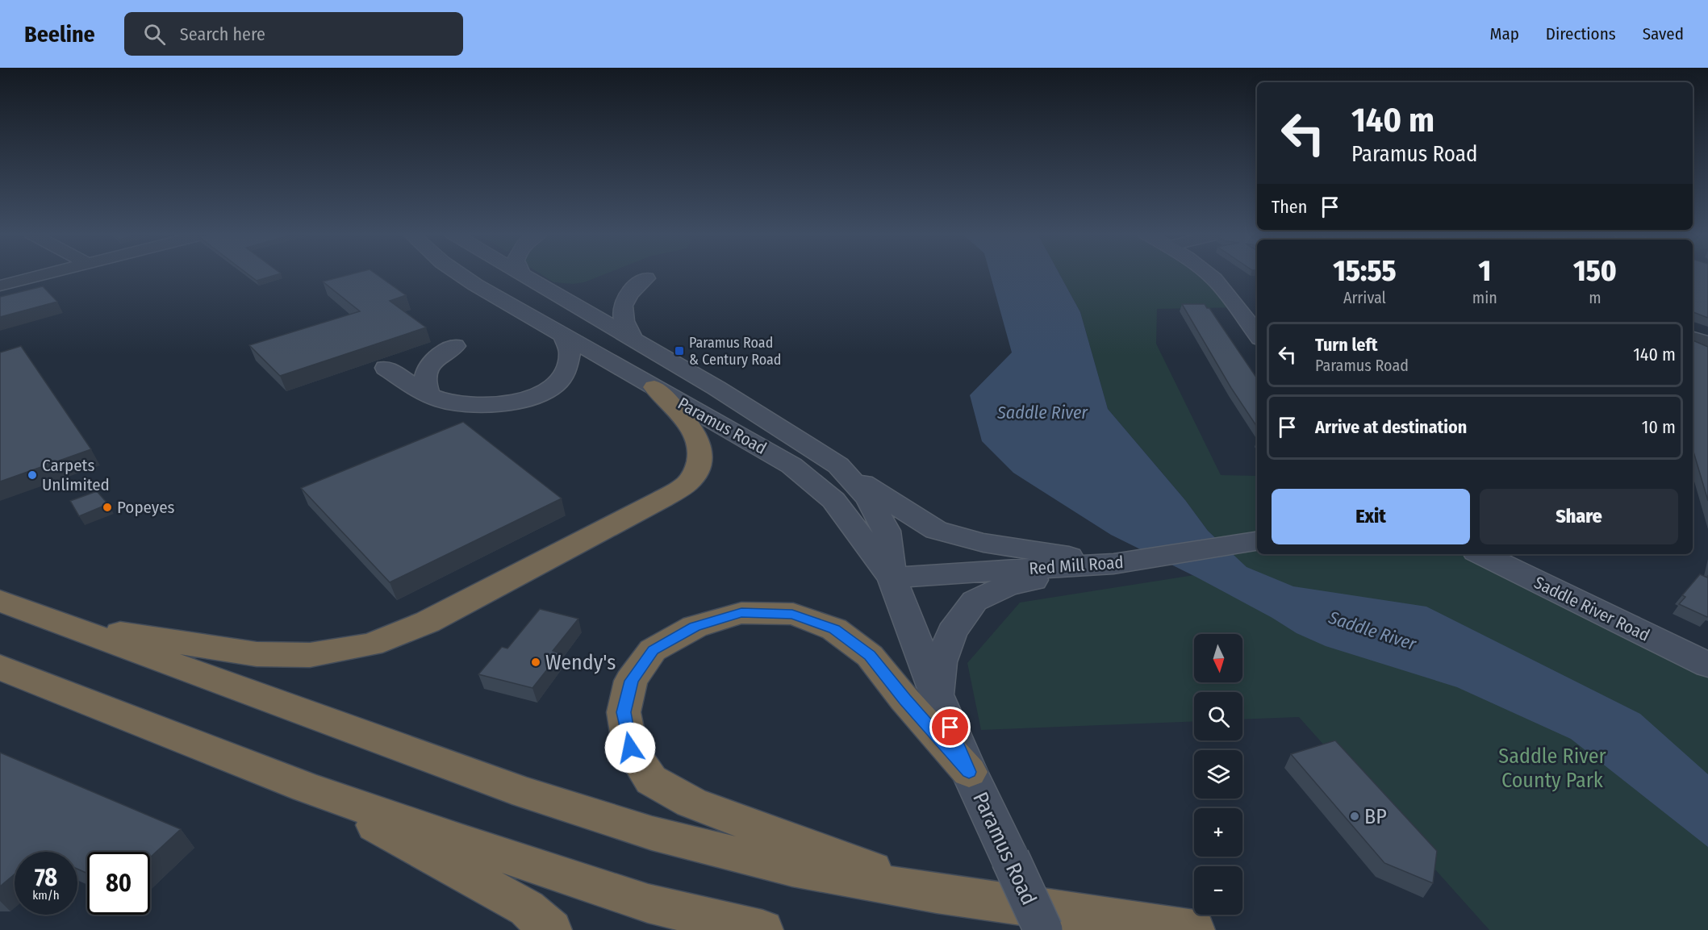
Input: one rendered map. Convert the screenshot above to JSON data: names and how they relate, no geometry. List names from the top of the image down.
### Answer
{
  "streets": {
    "main road": ["Paramus Road", "Red Mill Road", "Saddle River Road"]
  },
  "crossings": [
    ["Paramus Road", "Red Mill Road"]
  ],
  "water": ["Saddle River"],
  "parks": ["Saddle River County Park"],
  "places": {
    "transit": ["Paramus Road & Century Road"],
    "other": [
      "Carpets Unlimited",
      "Popeyes",
      "Wendy's",
      "BP"
    ]
  },
  "north": "bottom",
  "page": {
    "header": "Beeline",
    "search": "Search here",
    "nav": ["Map", "Directions", "Saved"],
    "turn": ["140 m", "Paramus Road"],
    "then": "Then",
    "eta": [
      "15:55",
      "Arrival",
      "1",
      "min",
      "150",
      "m"
    ],
    "list": [
      {
        "name": "Turn left",
        "note": "Paramus Road",
        "value": "140 m"
      },
      {
        "name": "Arrive at destination",
        "value": "10 m"
      }
    ],
    "buttons": ["Exit", "Share"],
    "map_buttons": ["+", "−"],
    "speed": "78 km/h",
    "limit": "80"
  }
}
